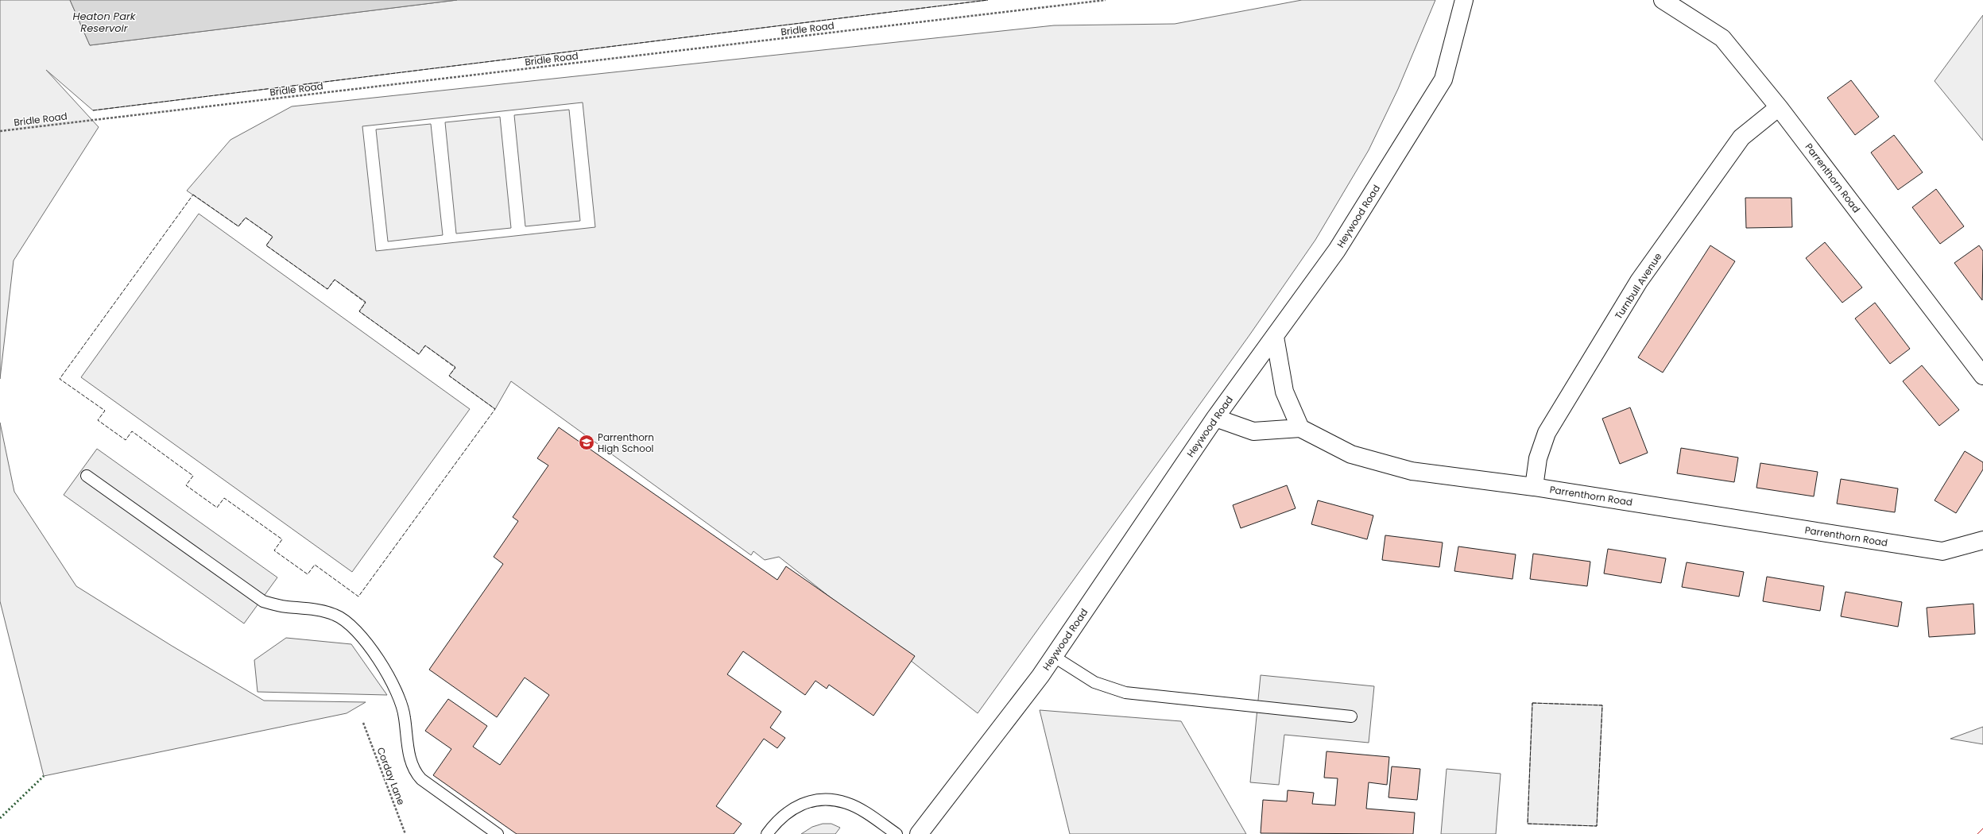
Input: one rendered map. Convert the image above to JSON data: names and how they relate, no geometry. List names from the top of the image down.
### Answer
{
  "streets": {
    "street": ["Parrenthorn Road", "Heywood Road", "Turnbull Avenue"],
    "path": ["Bridle Road", "Corday Lane"]
  },
  "crossings": [
    ["Parrenthorn Road", "Turnbull Avenue"]
  ],
  "water": ["Heaton Park Reservoir"],
  "places": {
    "school or university": ["Parrenthorn High School"]
  }
}
